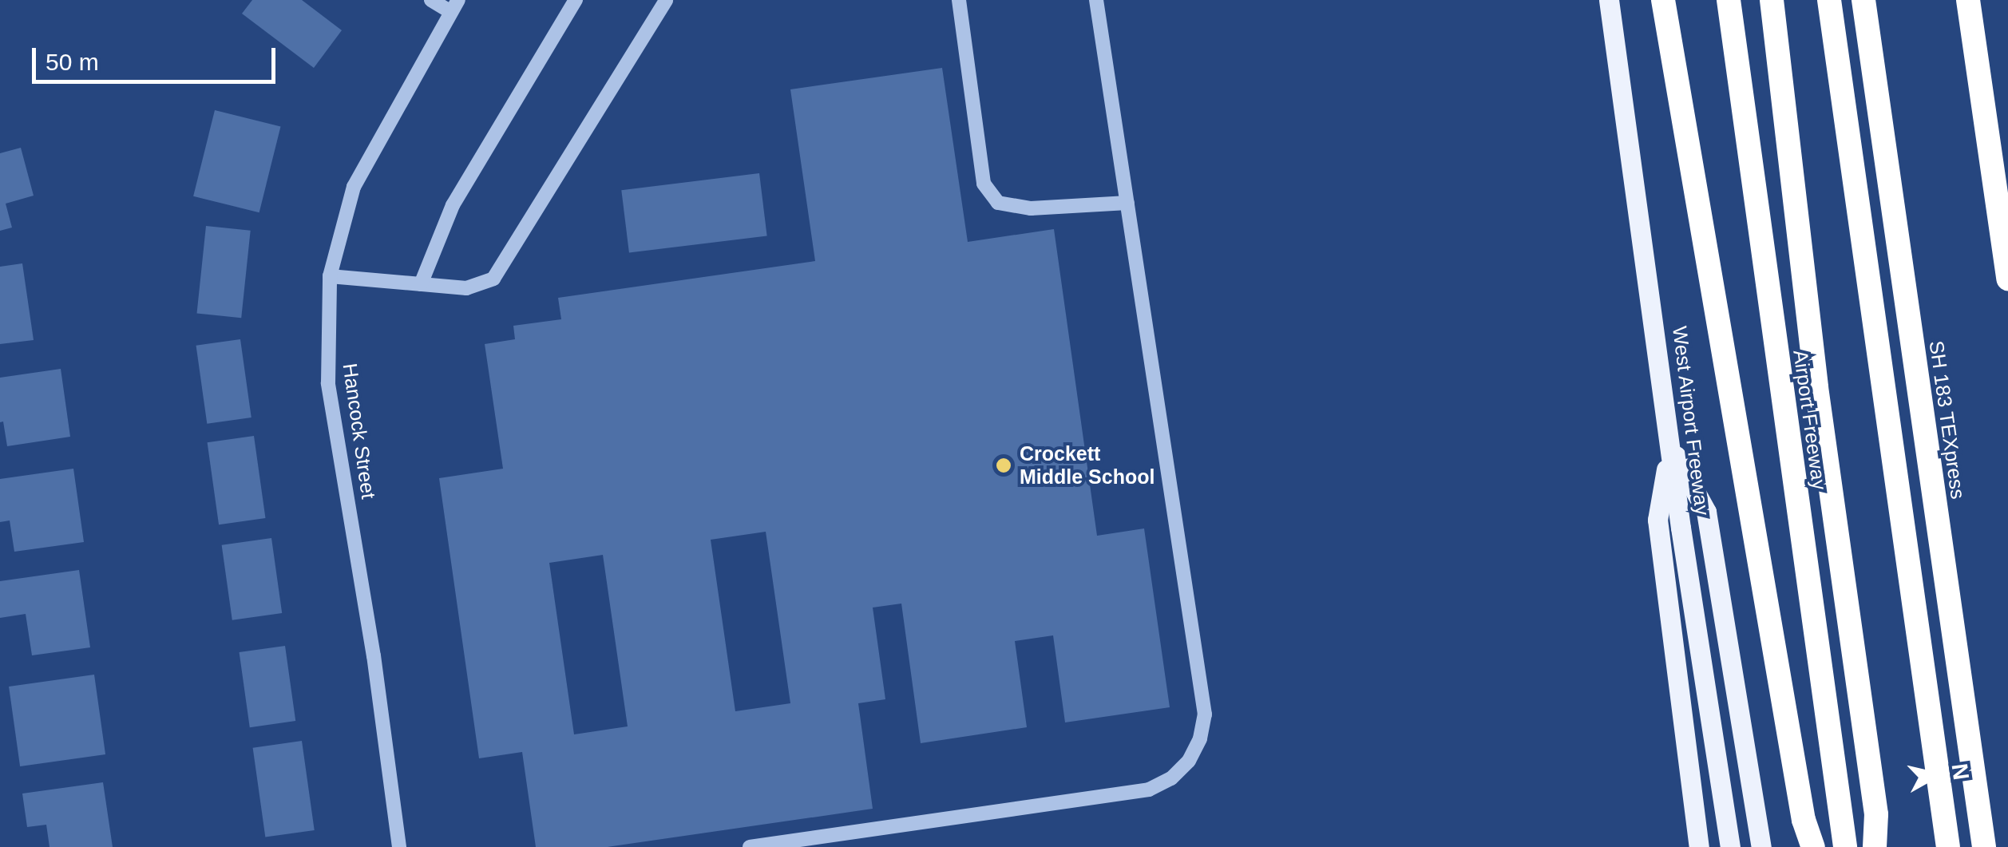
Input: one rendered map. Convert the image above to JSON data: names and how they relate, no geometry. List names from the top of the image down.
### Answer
{
  "streets": {
    "highway": ["Airport Freeway", "SH 183 TEXpress"],
    "main road": ["West Airport Freeway"],
    "street": ["Hancock Street"]
  },
  "places": ["Crockett Middle School"],
  "scale_bar": "50 m",
  "north": "right"
}
